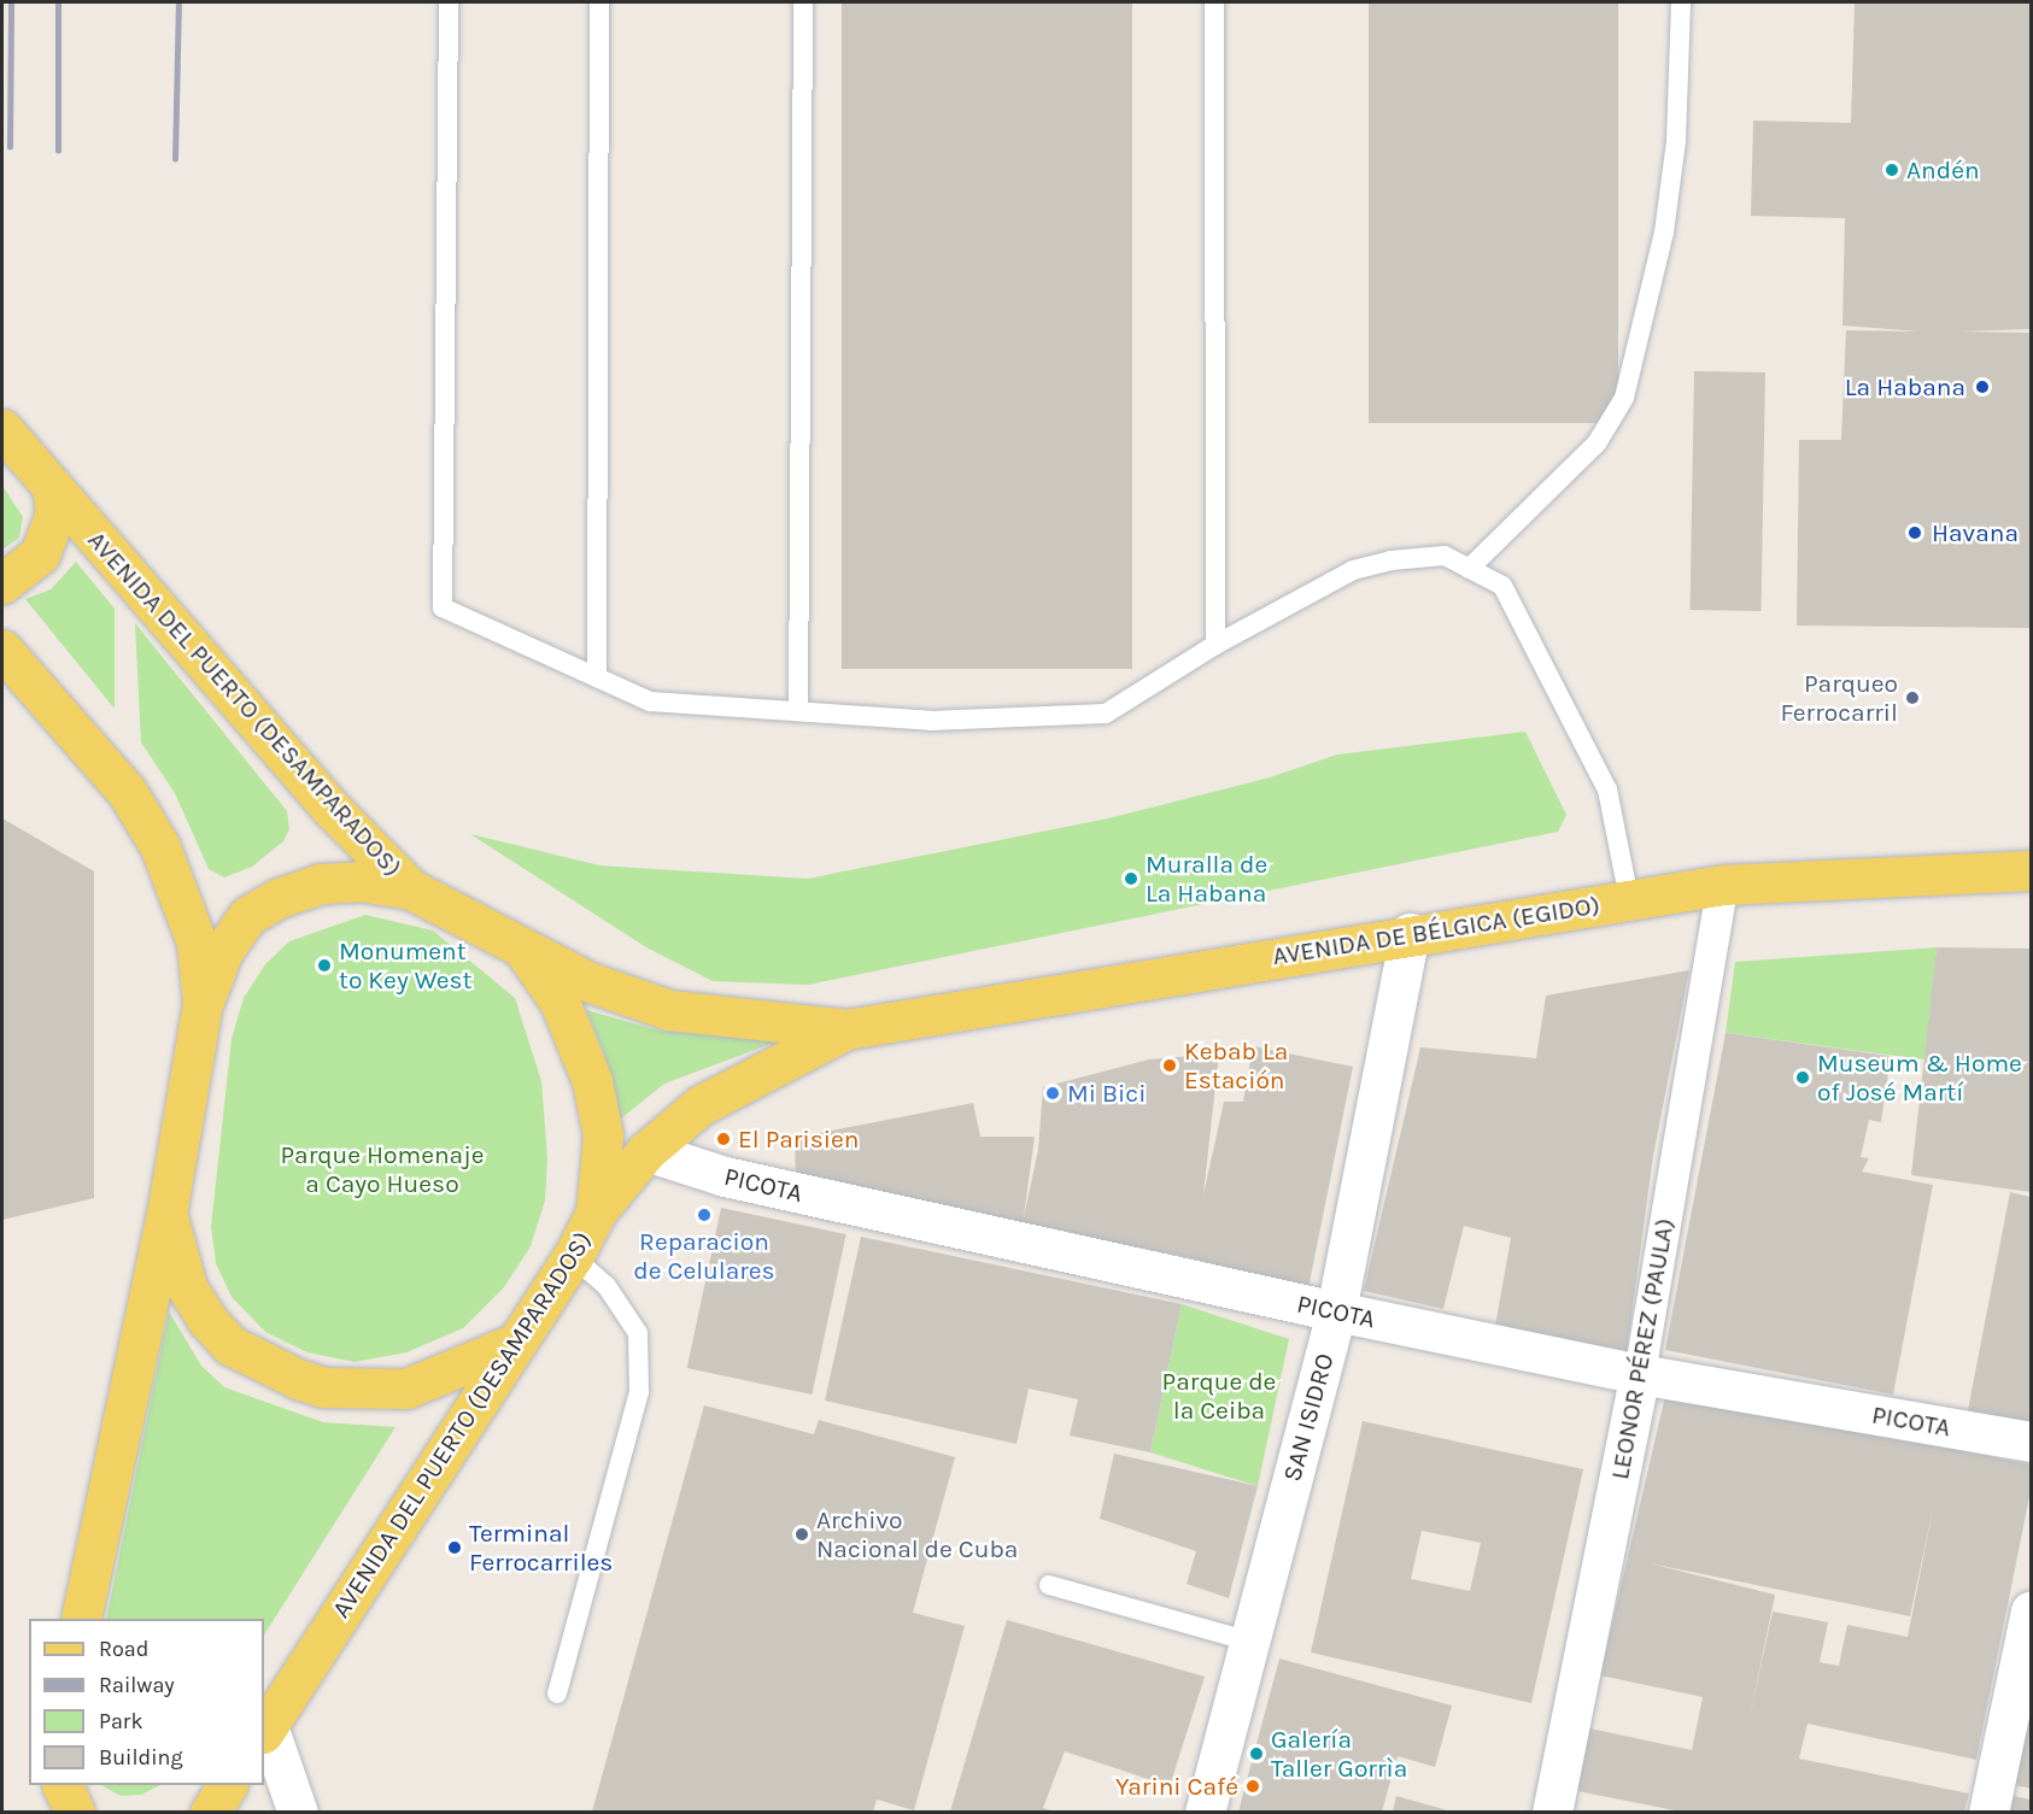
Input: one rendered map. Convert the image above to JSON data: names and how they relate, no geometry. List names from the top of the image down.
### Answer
{
  "streets": {
    "main road": ["AVENIDA DEL PUERTO (DESAMPARADOS)", "AVENIDA DE BÉLGICA (EGIDO)"],
    "street": ["PICOTA", "LEONOR PÉREZ (PAULA)", "SAN ISIDRO"]
  },
  "crossings": [
    ["AVENIDA DEL PUERTO (DESAMPARADOS)", "AVENIDA DE BÉLGICA (EGIDO)"],
    ["AVENIDA DE BÉLGICA (EGIDO)", "PICOTA"],
    ["AVENIDA DE BÉLGICA (EGIDO)", "LEONOR PÉREZ (PAULA)"],
    ["AVENIDA DE BÉLGICA (EGIDO)", "SAN ISIDRO"],
    ["PICOTA", "LEONOR PÉREZ (PAULA)"],
    ["PICOTA", "SAN ISIDRO"]
  ],
  "parks": ["Parque Homenaje a Cayo Hueso", "Parque de la Ceiba"],
  "places": [
    "Andén",
    "La Habana",
    "Havana",
    "Parqueo Ferrocarril",
    "Muralla de La Habana",
    "Monument to Key West",
    "Kebab La Estación",
    "Museum & Home of José Martí",
    "Mi Bici",
    "El Parisien",
    "Reparacion de Celulares",
    "Archivo Nacional de Cuba",
    "Terminal Ferrocarriles",
    "Galería Taller Gorrìa",
    "Yarini Café"
  ],
  "legend": [
    "Road",
    "Railway",
    "Park",
    "Building"
  ]
}
